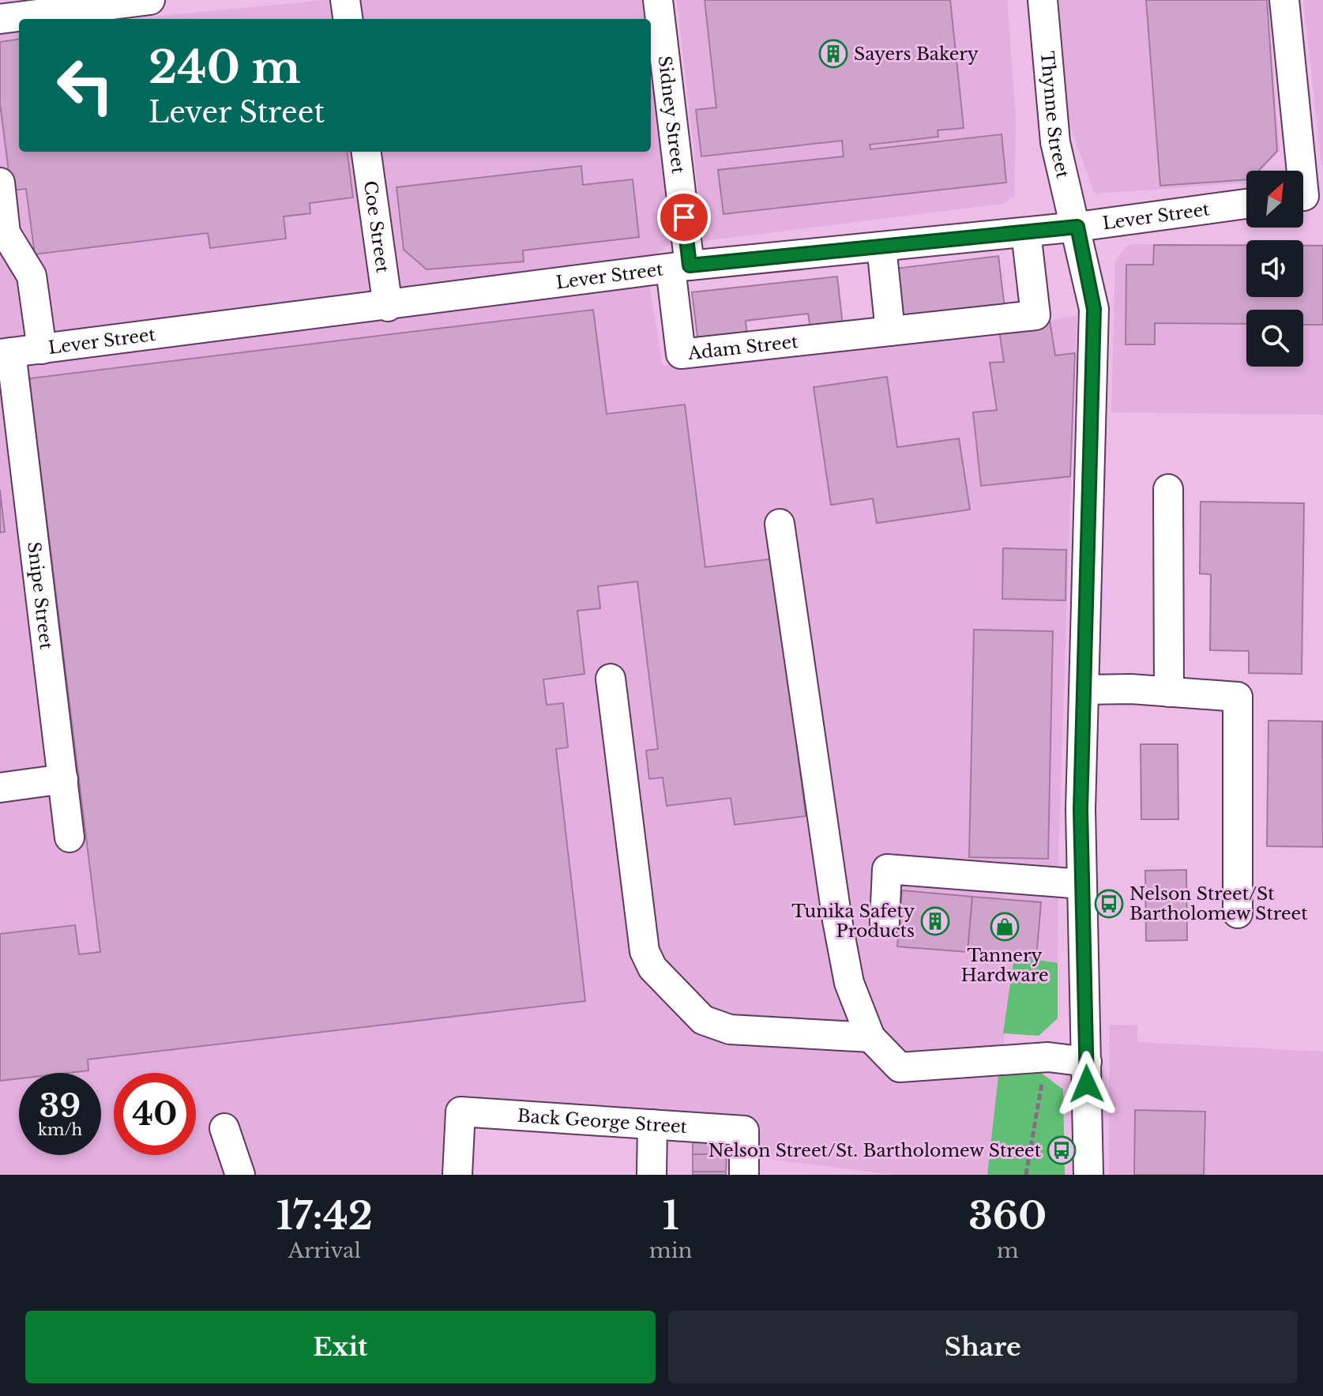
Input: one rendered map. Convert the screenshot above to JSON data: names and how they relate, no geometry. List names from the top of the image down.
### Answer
{
  "streets": {
    "street": [
      "Sidney Street",
      "Thynne Street",
      "Lever Street",
      "Coe Street",
      "Adam Street",
      "Snipe Street",
      "Back George Street"
    ]
  },
  "crossings": [
    ["Sidney Street", "Lever Street"],
    ["Sidney Street", "Adam Street"],
    ["Thynne Street", "Lever Street"],
    ["Lever Street", "Coe Street"],
    ["Lever Street", "Adam Street"],
    ["Lever Street", "Snipe Street"]
  ],
  "places": {
    "building": ["Sayers Bakery", "Tunika Safety Products"],
    "bus stop": ["Nelson Street/St Bartholomew Street", "Nelson Street/St. Bartholomew Street"],
    "shop": ["Tannery Hardware"]
  },
  "north": "top right",
  "page": {
    "turn": ["240 m", "Lever Street"],
    "speed": "39 km/h",
    "limit": "40",
    "eta": [
      "17:42",
      "Arrival",
      "1",
      "min",
      "360",
      "m"
    ],
    "buttons": ["Exit", "Share"]
  }
}
